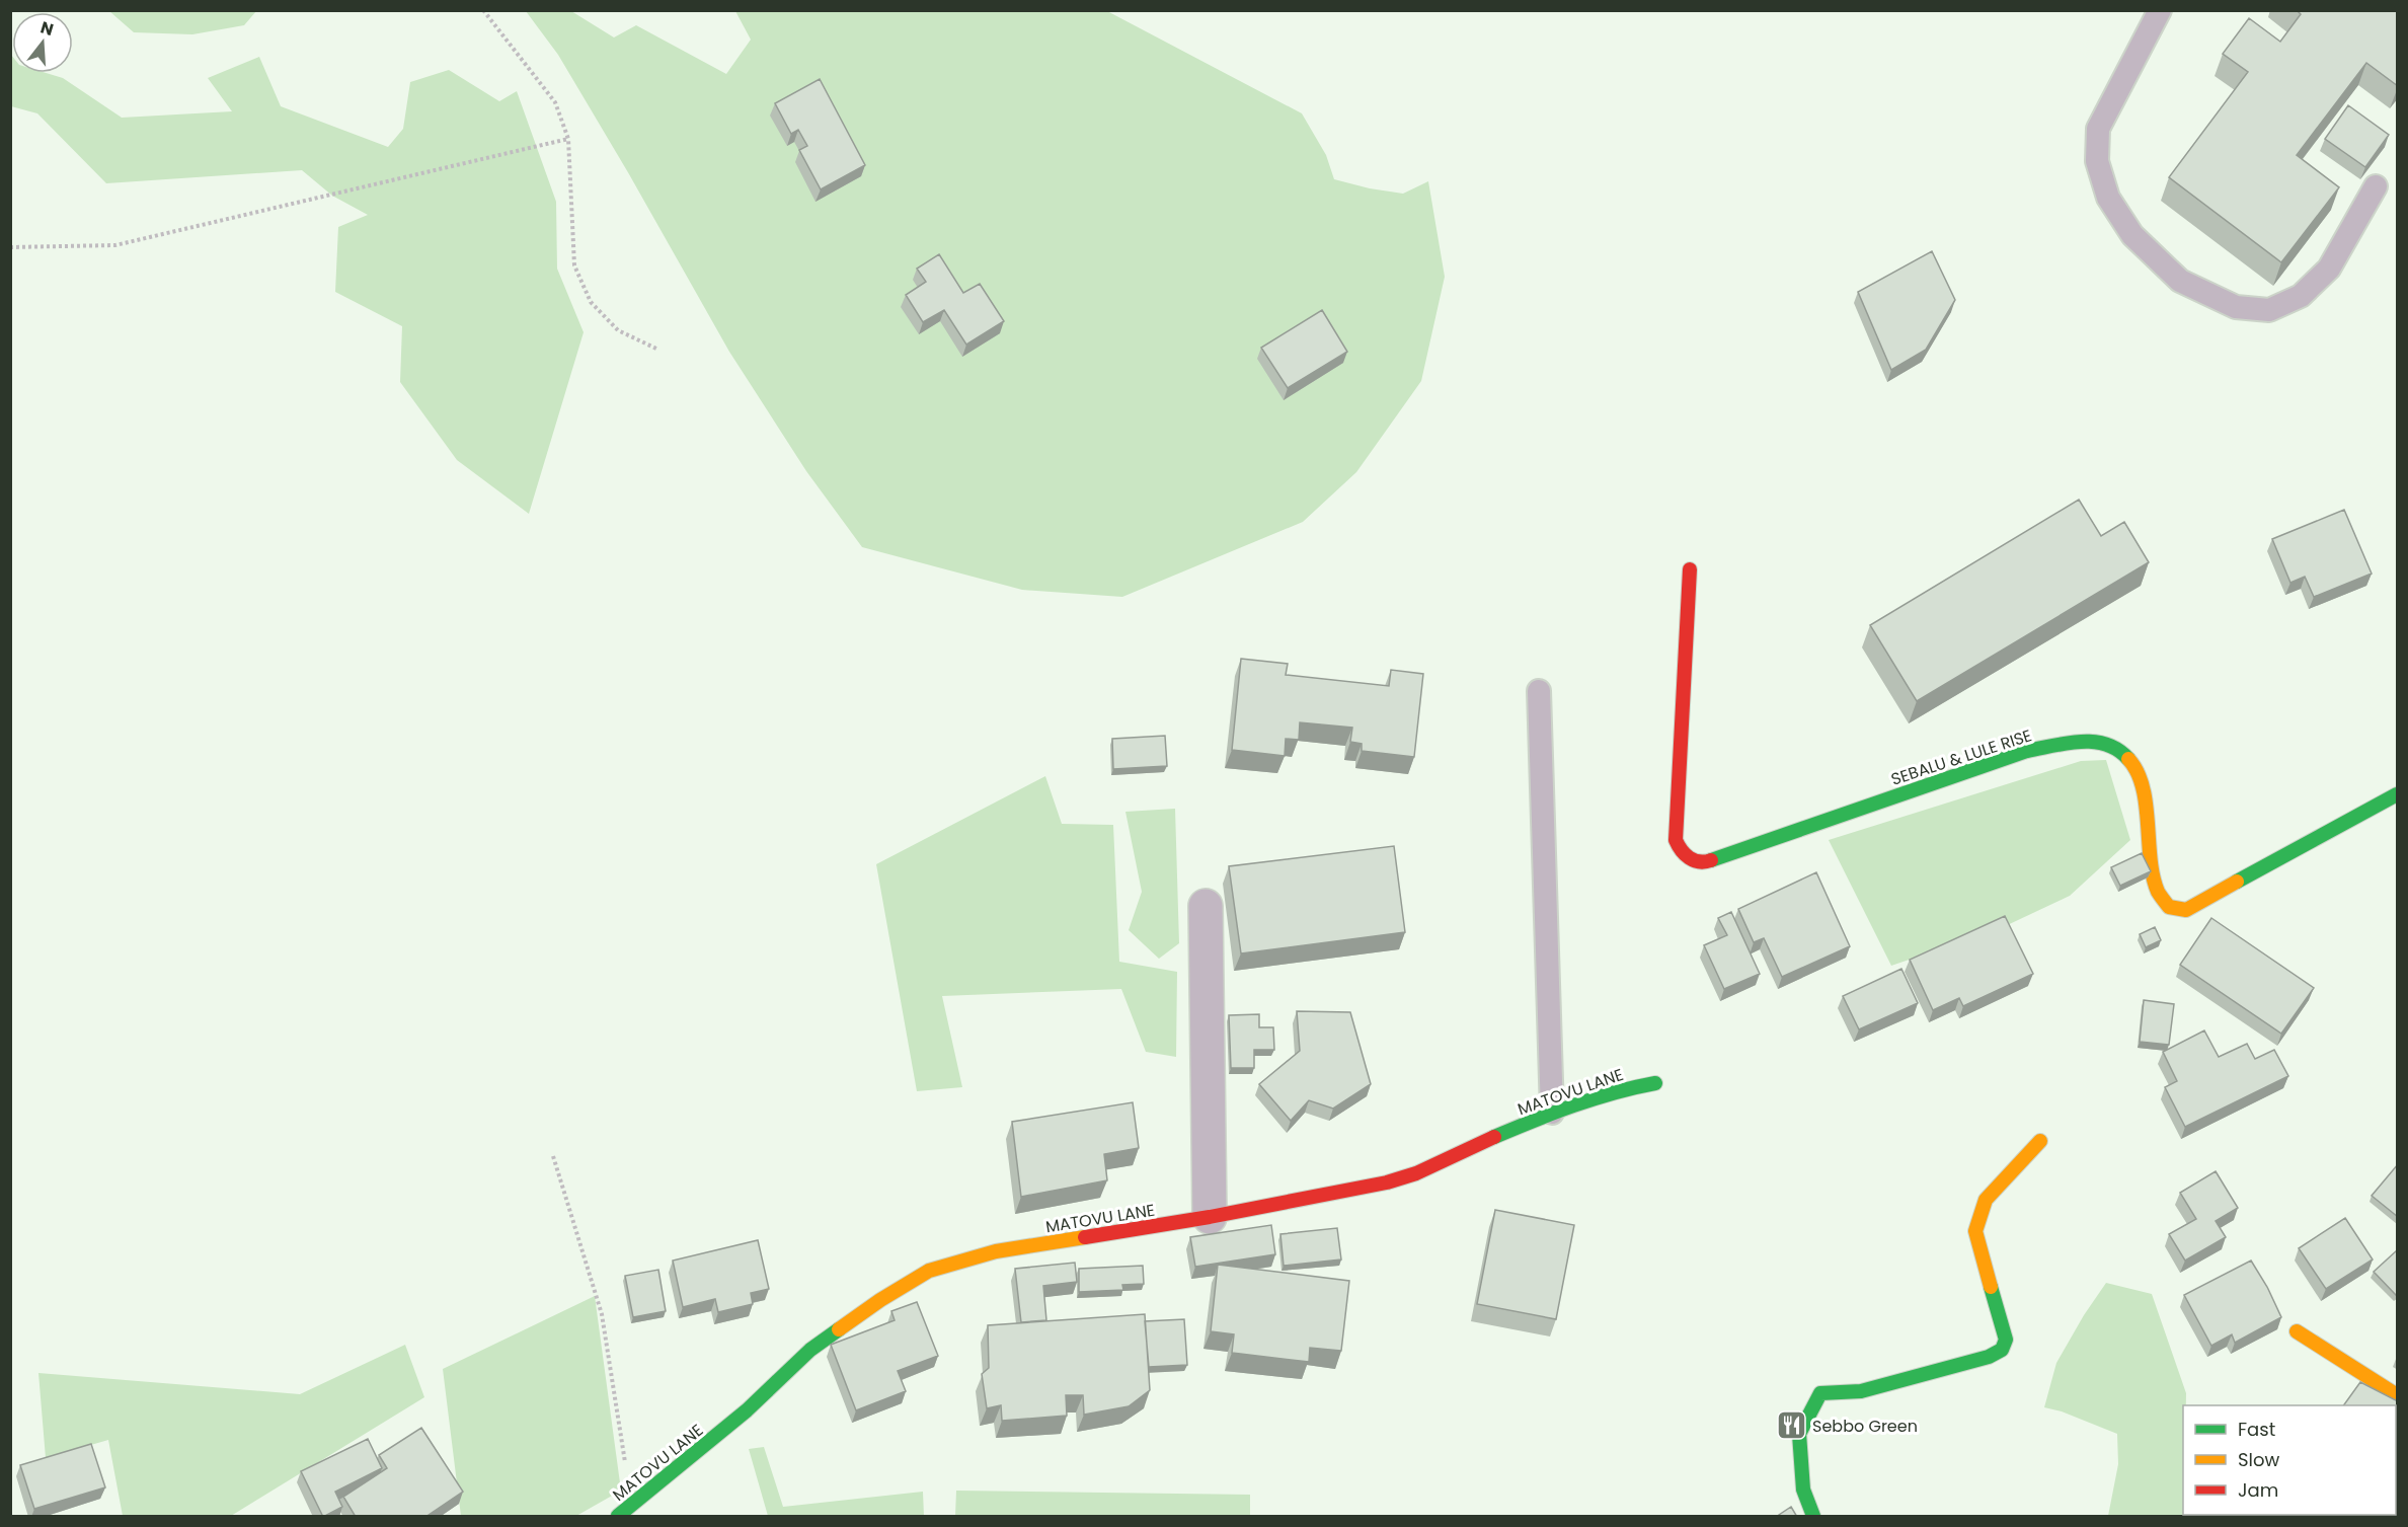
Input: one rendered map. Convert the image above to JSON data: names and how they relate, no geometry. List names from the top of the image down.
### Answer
{
  "streets": {
    "street": ["SEBALU & LULE RISE", "MATOVU LANE"]
  },
  "places": {
    "restaurant": ["Sebbo Green"]
  },
  "legend": ["Fast", "Slow", "Jam"],
  "north": "top"
}
